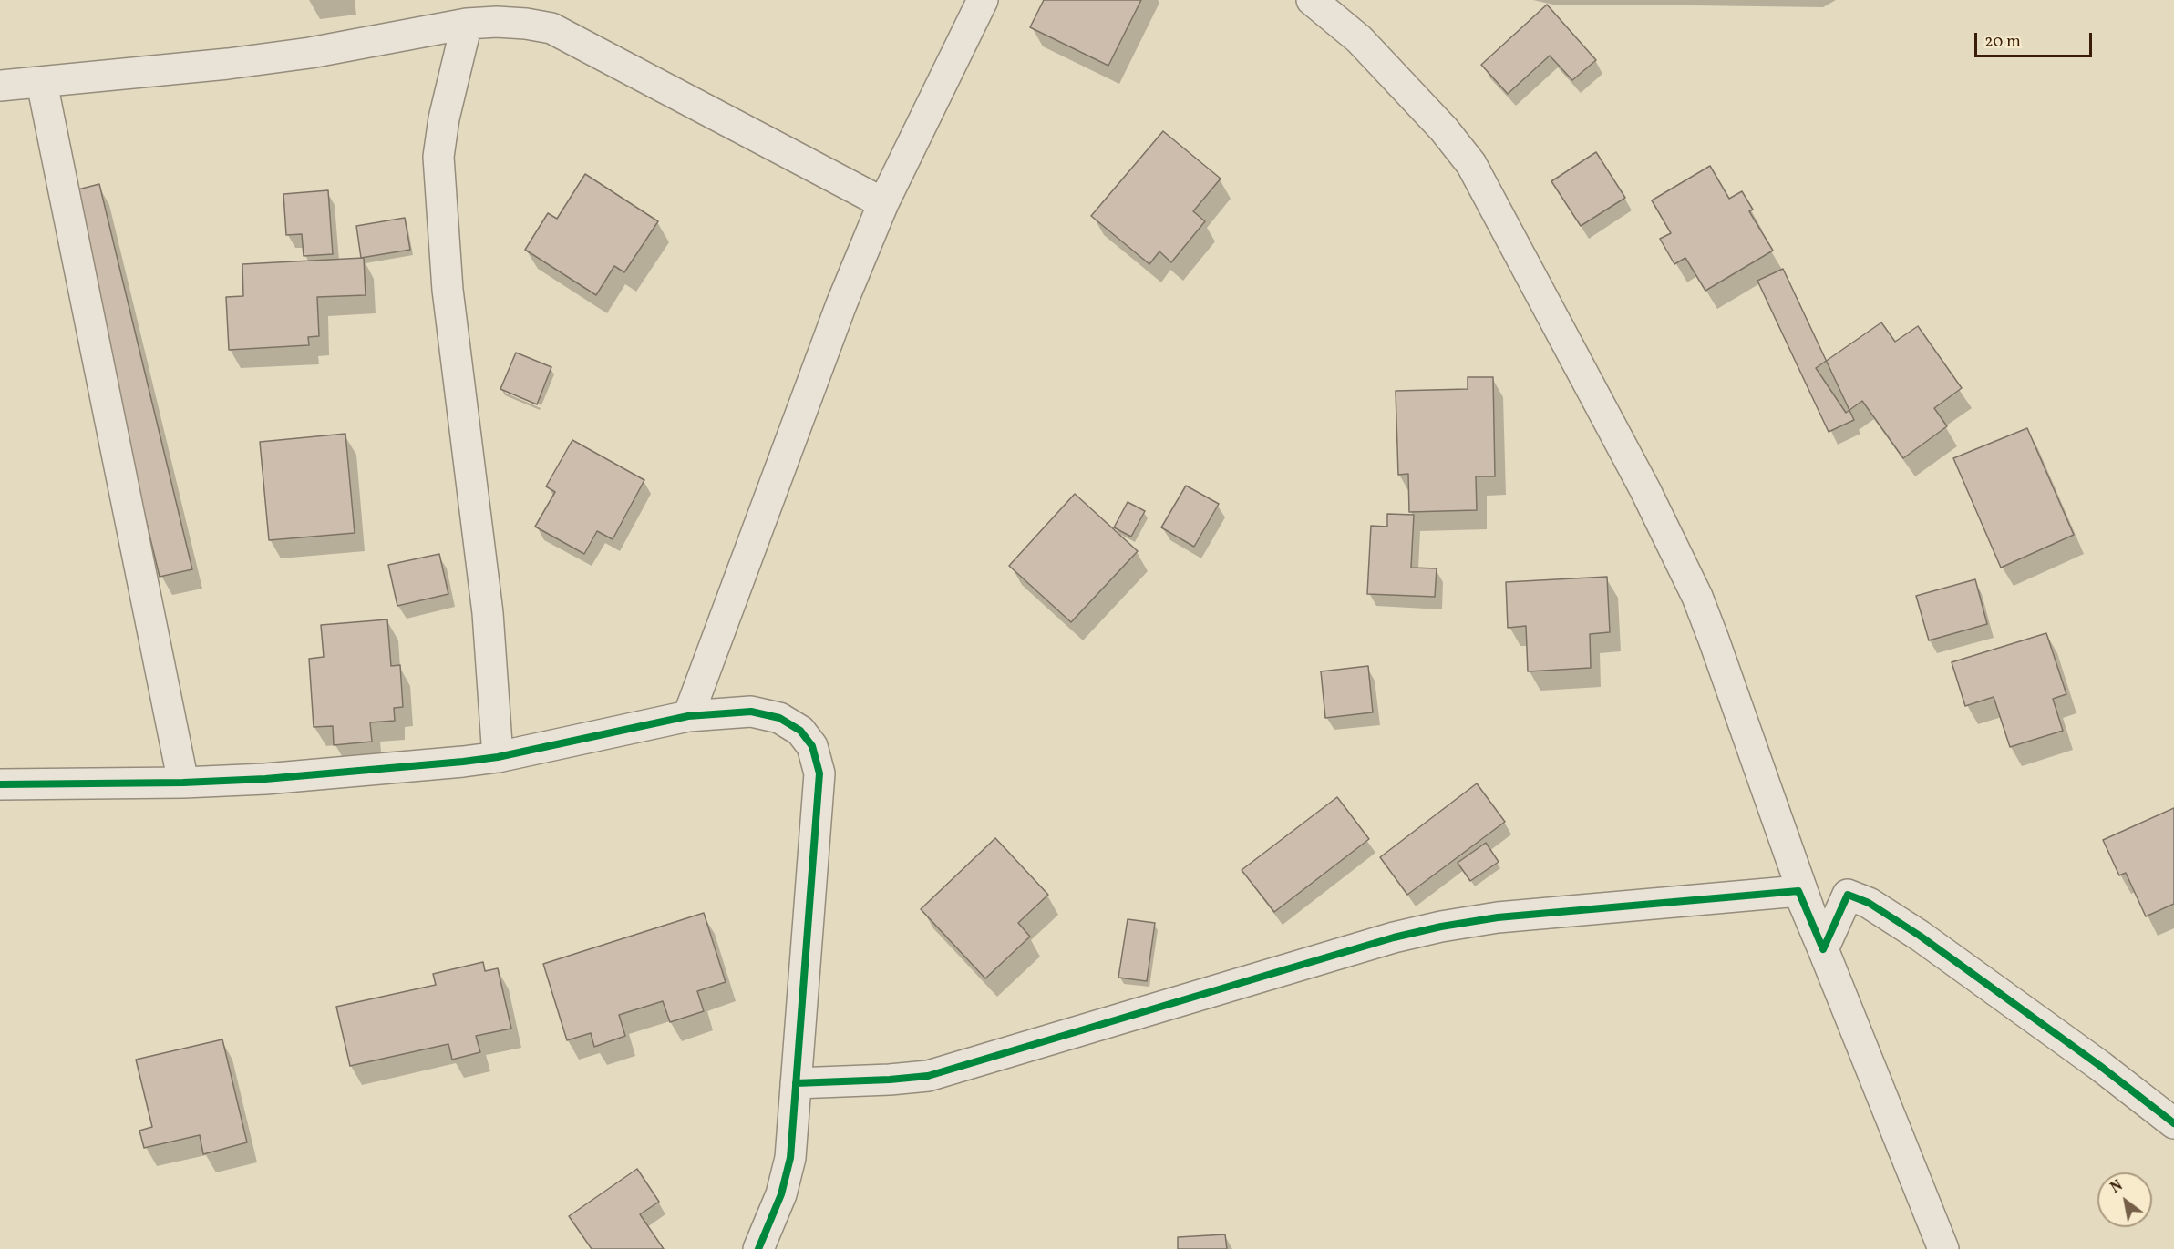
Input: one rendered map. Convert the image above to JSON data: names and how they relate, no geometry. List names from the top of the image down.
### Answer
{
  "scale_bar": "20 m",
  "north": "top left"
}
